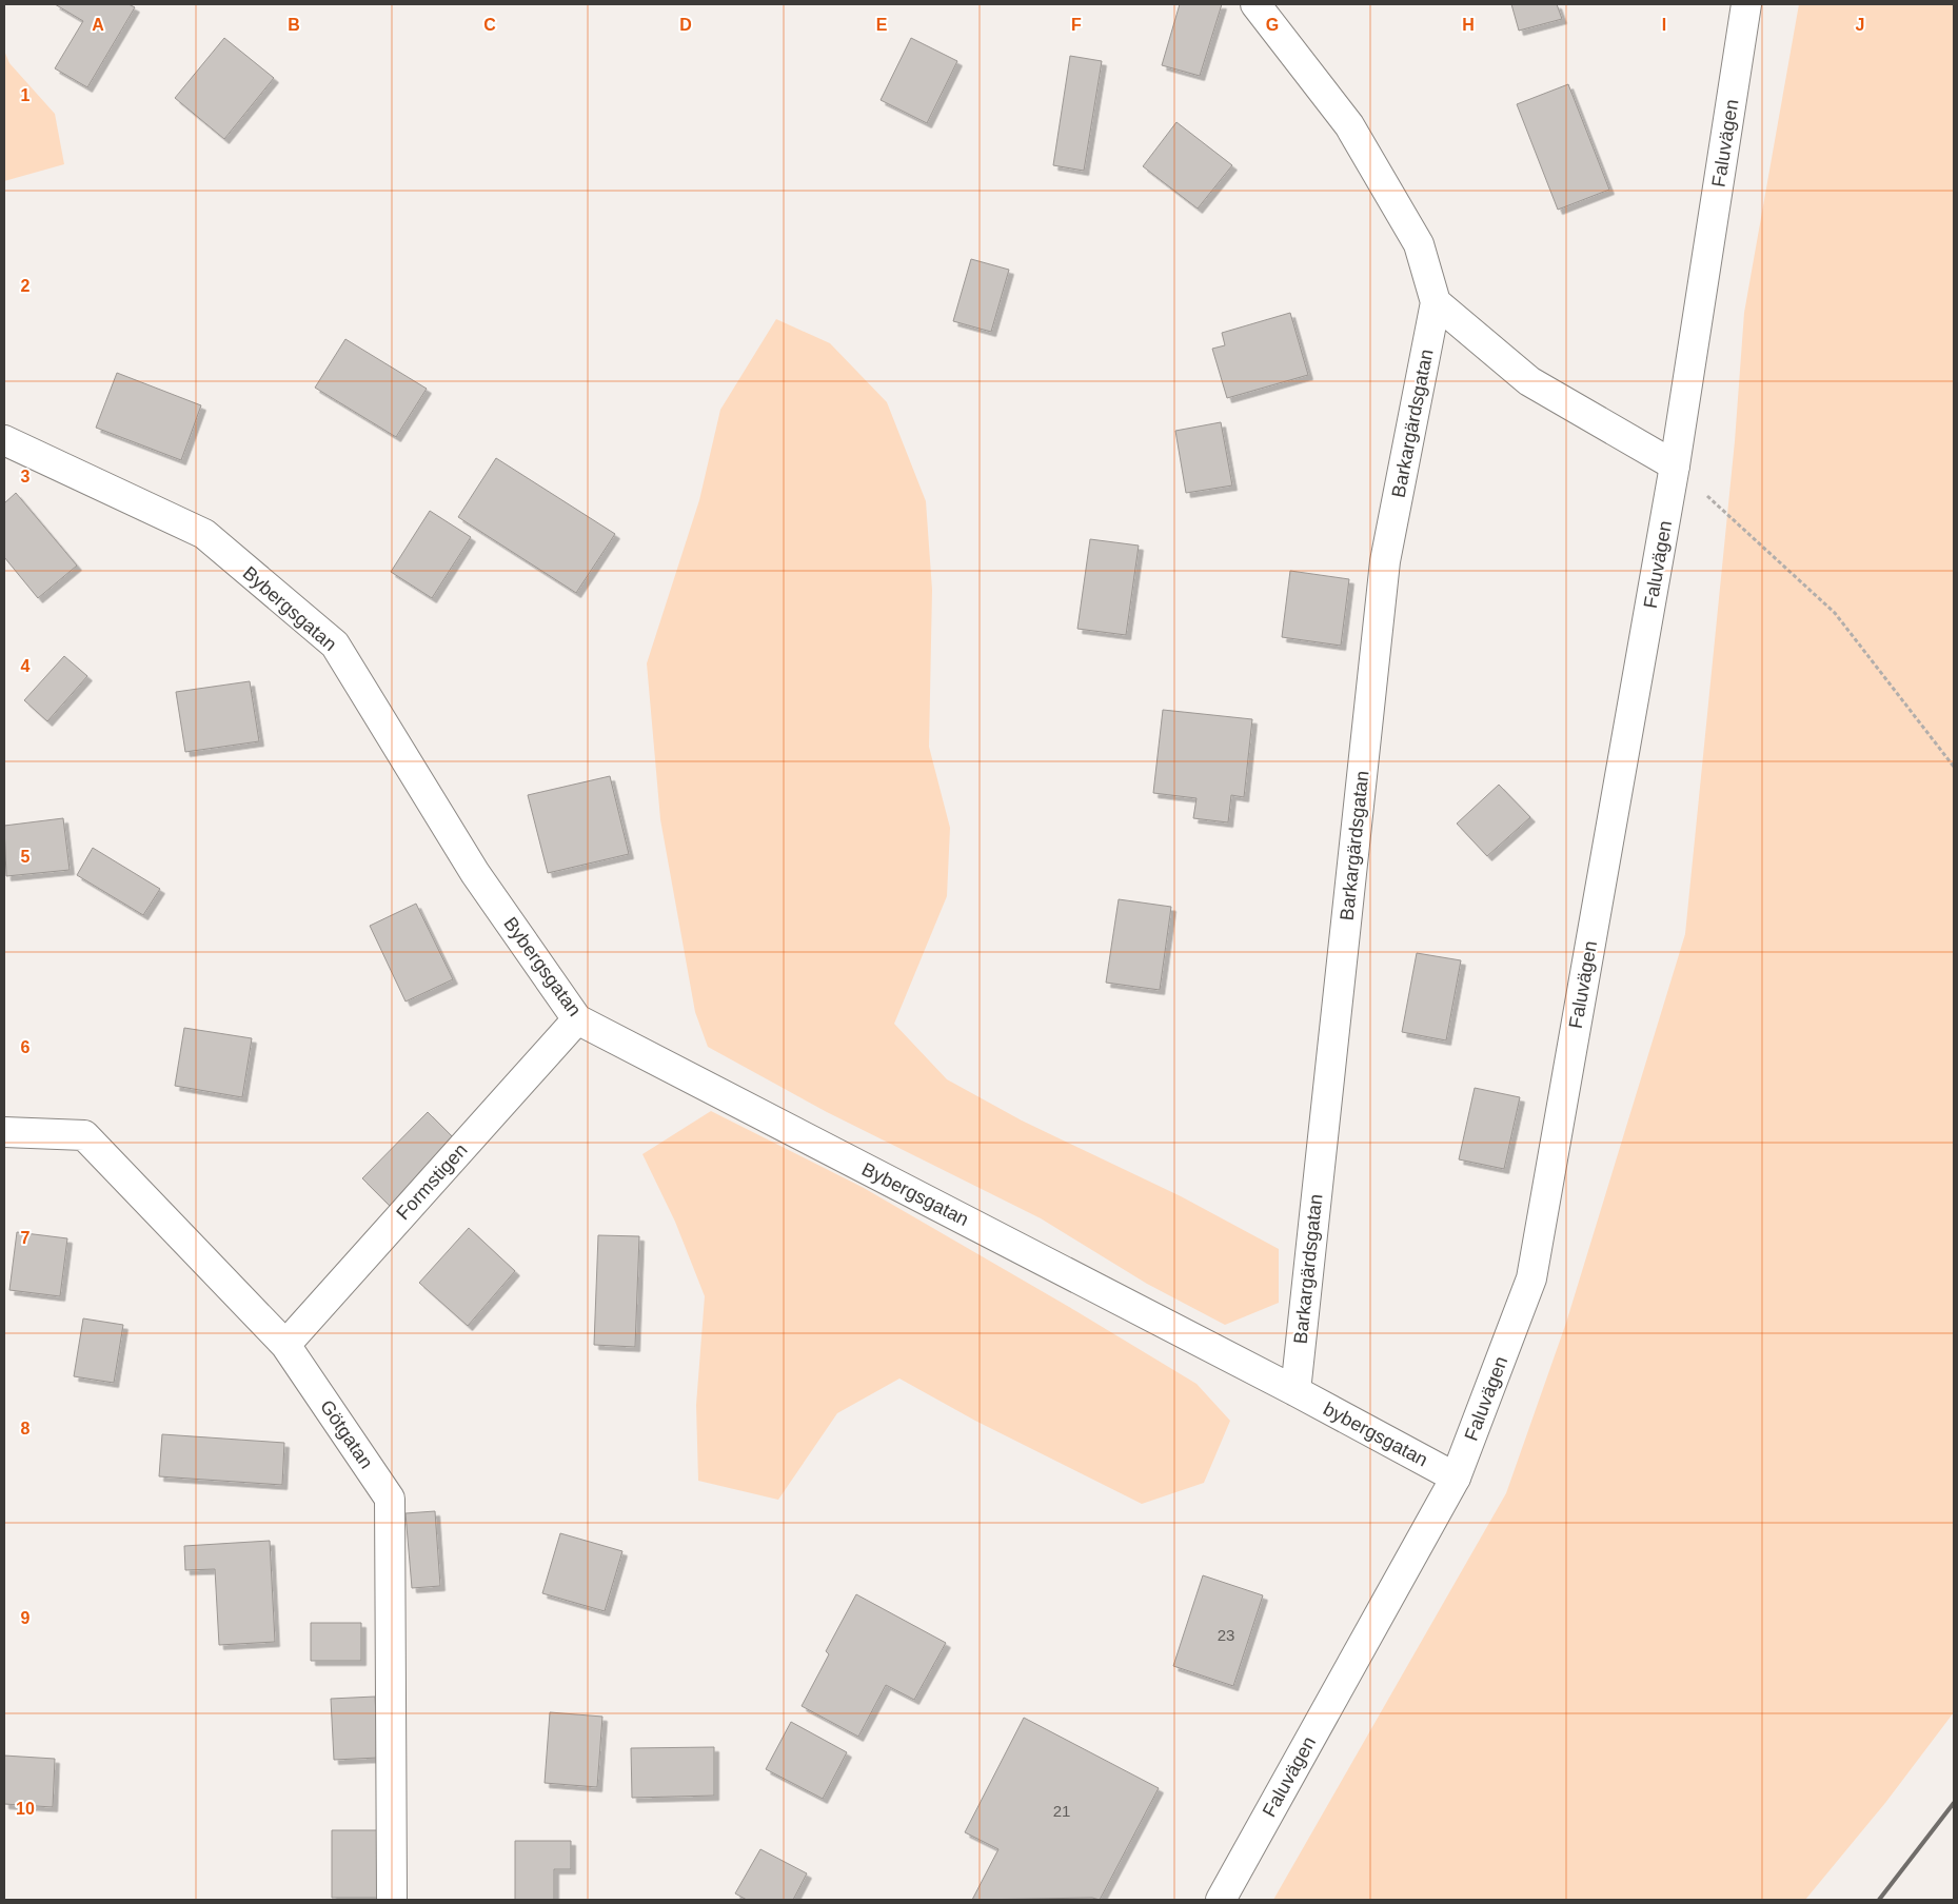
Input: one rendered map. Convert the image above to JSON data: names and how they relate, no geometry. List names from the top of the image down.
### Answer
{
  "streets": {
    "street": [
      "Faluvägen",
      "Barkargärdsgatan",
      "Bybergsgatan",
      "Formstigen",
      "Götgatan",
      "bybergsgatan"
    ]
  },
  "crossings": [
    ["Faluvägen", "bybergsgatan"],
    ["Barkargärdsgatan", "Bybergsgatan"],
    ["Barkargärdsgatan", "bybergsgatan"],
    ["Bybergsgatan", "Formstigen"],
    ["Bybergsgatan", "bybergsgatan"],
    ["Formstigen", "Götgatan"]
  ],
  "house_numbers": ["23", "21"],
  "grid": {
    "columns": [
      "A",
      "B",
      "C",
      "D",
      "E",
      "F",
      "G",
      "H",
      "I",
      "J"
    ],
    "rows": [
      "1",
      "2",
      "3",
      "4",
      "5",
      "6",
      "7",
      "8",
      "9",
      "10"
    ]
  }
}
